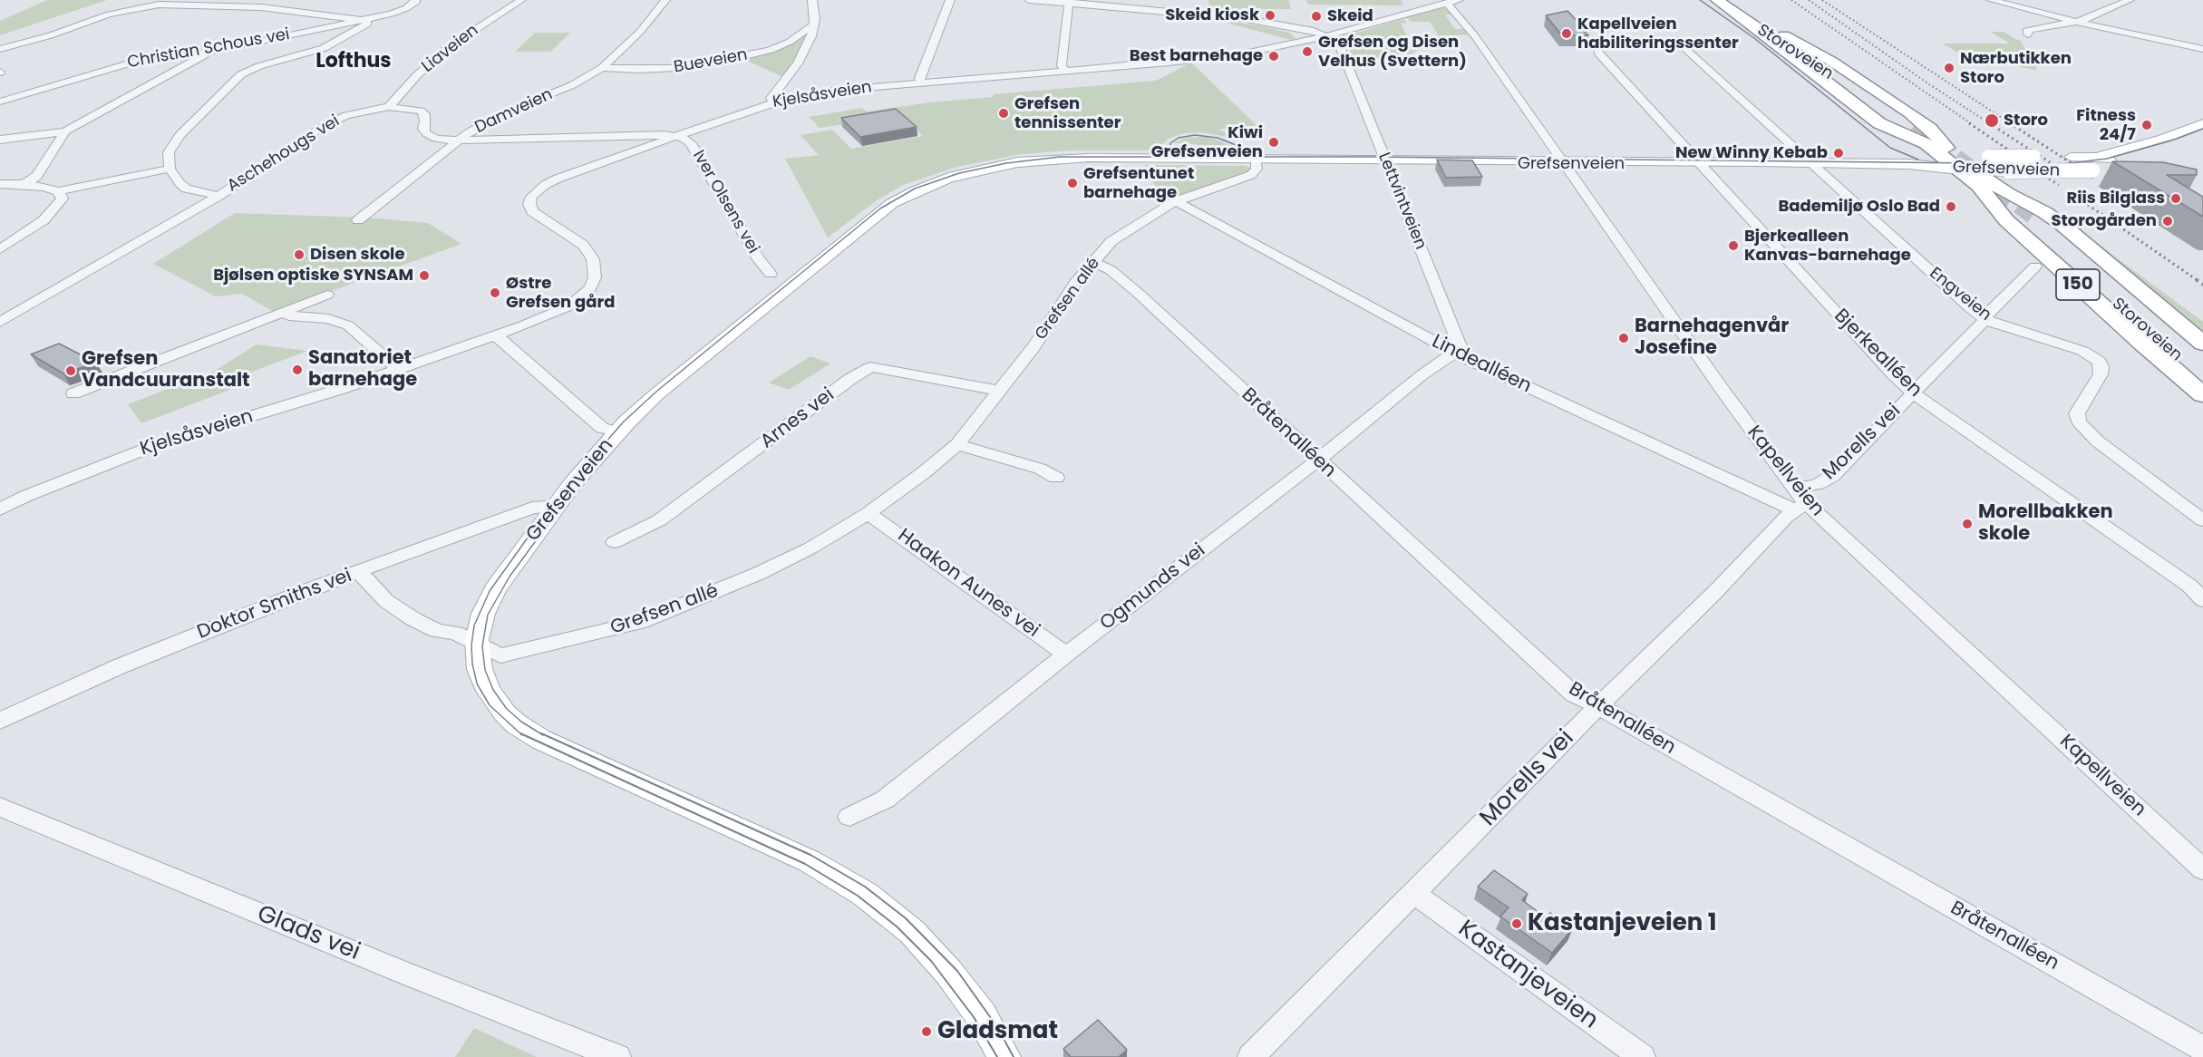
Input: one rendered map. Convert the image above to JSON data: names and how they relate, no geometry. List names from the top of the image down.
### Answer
{
  "streets": {
    "highway": ["Storoveien", "150"],
    "main road": ["Grefsenveien"],
    "street": [
      "Christian Schous vei",
      "Liaveien",
      "Bueveien",
      "Kjelsåsveien",
      "Damveien",
      "Aschehougs vei",
      "Lettvintveien",
      "Iver Olsens vei",
      "Engveien",
      "Grefsen allé",
      "Bjerkealléen",
      "Lindealléen",
      "Arnes vei",
      "Bråtenalléen",
      "Morells vei",
      "Kapellveien",
      "Haakon Aunes vei",
      "Ogmunds vei",
      "Doktor Smiths vei",
      "Glads vei",
      "Kastanjeveien"
    ]
  },
  "crossings": [
    ["Liaveien", "Aschehougs vei"],
    ["Storoveien", "150"],
    ["Bueveien", "Damveien"],
    ["Kjelsåsveien", "Aschehougs vei"],
    ["Kjelsåsveien", "Lettvintveien"],
    ["Kjelsåsveien", "Iver Olsens vei"],
    ["Kjelsåsveien", "Kapellveien"],
    ["Damveien", "Aschehougs vei"],
    ["Aschehougs vei", "Iver Olsens vei"],
    ["Grefsenveien", "Lettvintveien"],
    ["Grefsenveien", "150"],
    ["Grefsenveien", "Engveien"],
    ["Grefsenveien", "Grefsen allé"],
    ["Grefsenveien", "Bjerkealléen"],
    ["Grefsenveien", "Kapellveien"],
    ["Grefsenveien", "Doktor Smiths vei"],
    ["Lettvintveien", "Lindealléen"],
    ["Lettvintveien", "Ogmunds vei"],
    ["Engveien", "Morells vei"],
    ["Grefsen allé", "Lindealléen"],
    ["Grefsen allé", "Arnes vei"],
    ["Grefsen allé", "Bråtenalléen"],
    ["Grefsen allé", "Haakon Aunes vei"],
    ["Grefsen allé", "Doktor Smiths vei"],
    ["Bjerkealléen", "Morells vei"],
    ["Lindealléen", "Morells vei"],
    ["Lindealléen", "Kapellveien"],
    ["Lindealléen", "Ogmunds vei"],
    ["Bråtenalléen", "Morells vei"],
    ["Bråtenalléen", "Ogmunds vei"],
    ["Morells vei", "Kapellveien"],
    ["Morells vei", "Kastanjeveien"],
    ["Haakon Aunes vei", "Ogmunds vei"]
  ],
  "districts": ["Lofthus"],
  "places": [
    "Skeid kiosk",
    "Skeid",
    "Kapellveien habiliteringssenter",
    "Grefsen og Disen Velhus (Svettern)",
    "Best barnehage",
    "Nærbutikken Storo",
    "Grefsen tennissenter",
    "Storo",
    "Fitness 24/7",
    "Kiwi Grefsenveien",
    "New Winny Kebab",
    "Grefsentunet barnehage",
    "Riis Bilglass",
    "Bademiljø Oslo Bad",
    "Storogården",
    "Bjerkealleen Kanvas-barnehage",
    "Disen skole",
    "Bjølsen optiske SYNSAM",
    "Østre Grefsen gård",
    "Barnehagenvår Josefine",
    "Sanatoriet barnehage",
    "Grefsen Vandcuuranstalt",
    "Morellbakken skole",
    "Kastanjeveien 1",
    "Gladsmat"
  ]
}
